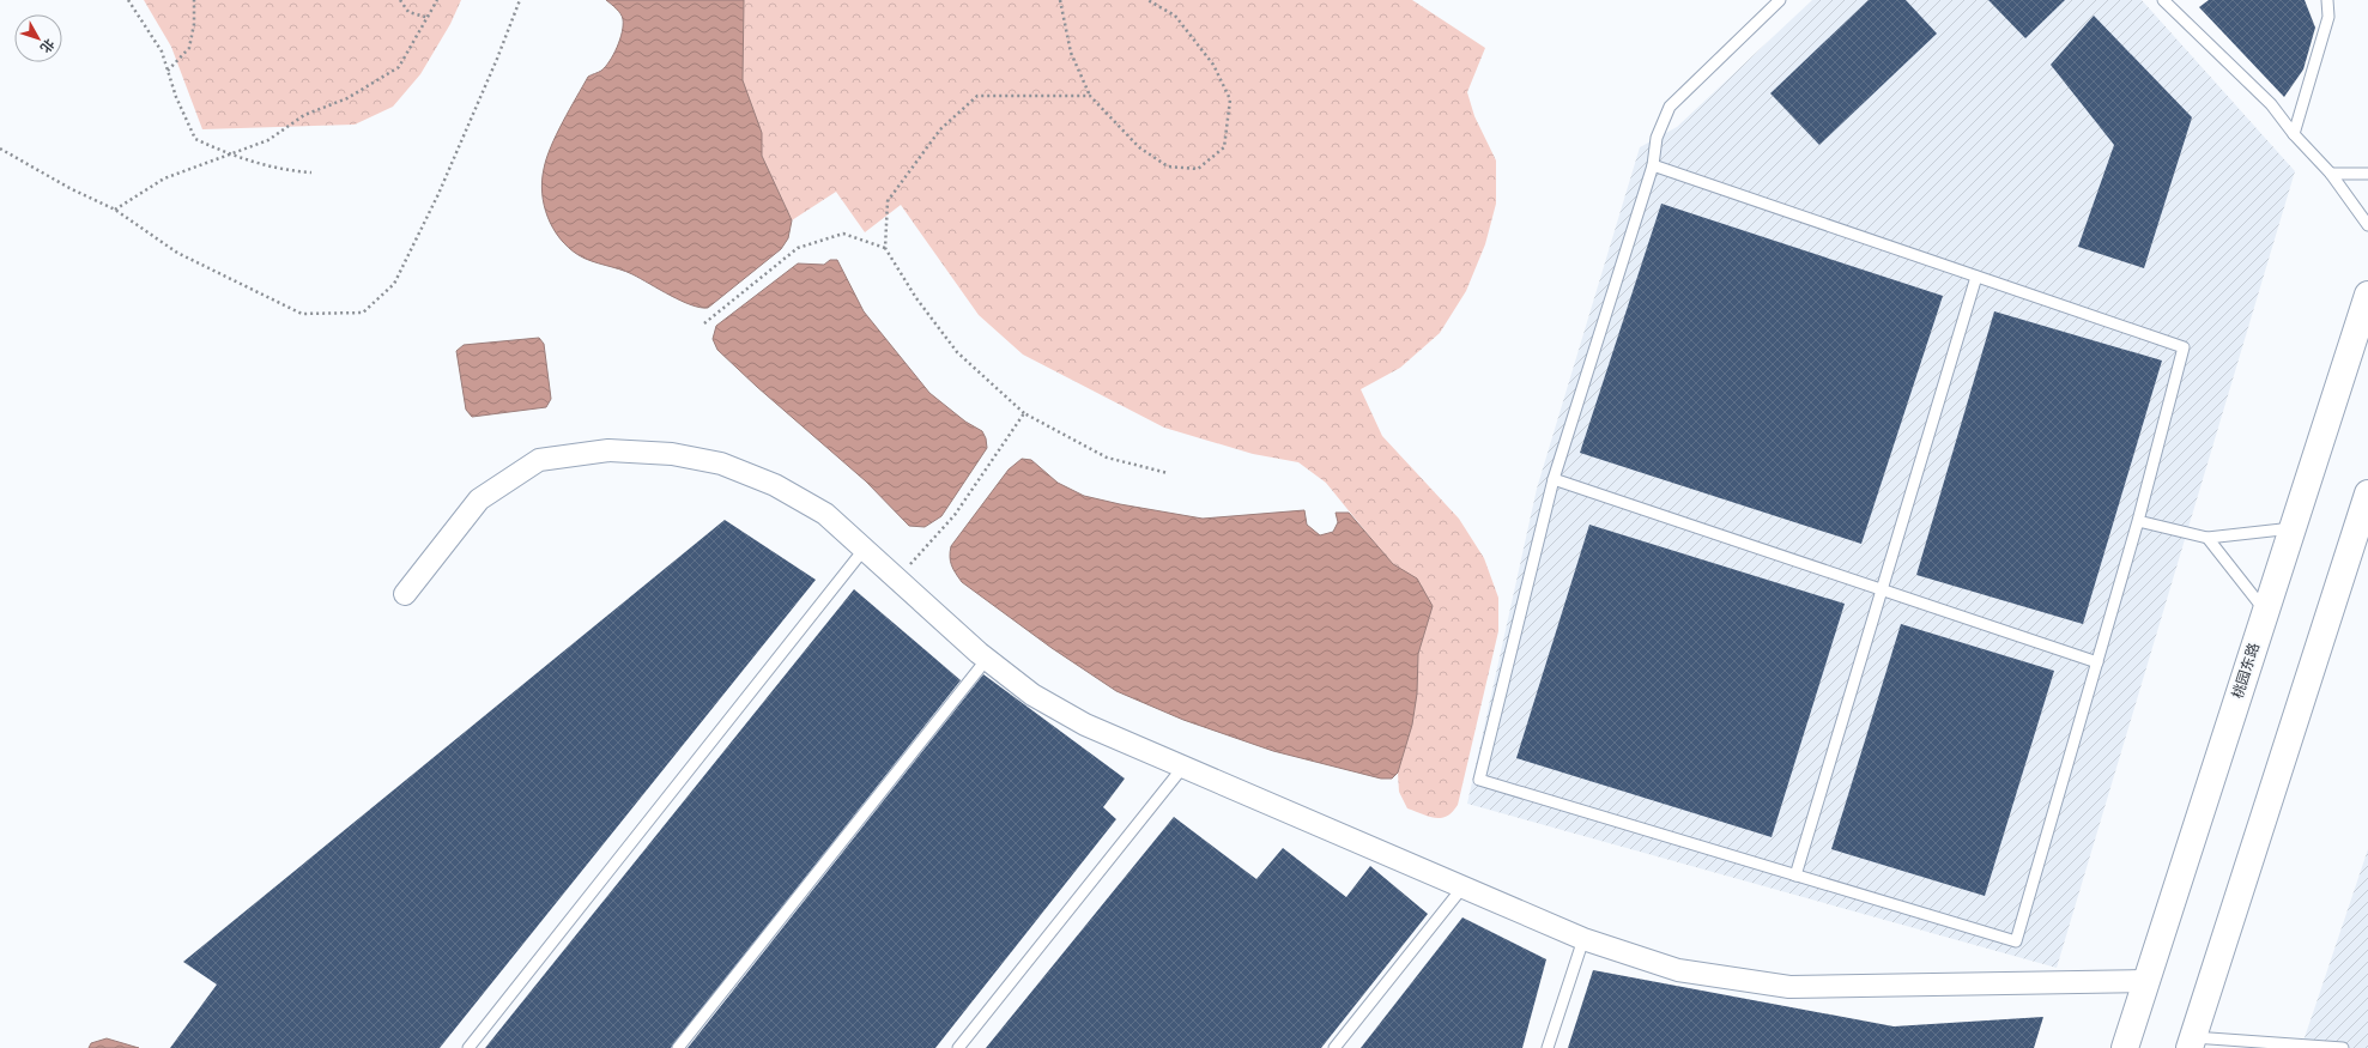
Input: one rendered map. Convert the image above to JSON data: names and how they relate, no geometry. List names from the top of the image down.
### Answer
{
  "streets": {
    "main road": ["桃园东路"]
  },
  "north": "bottom right"
}
